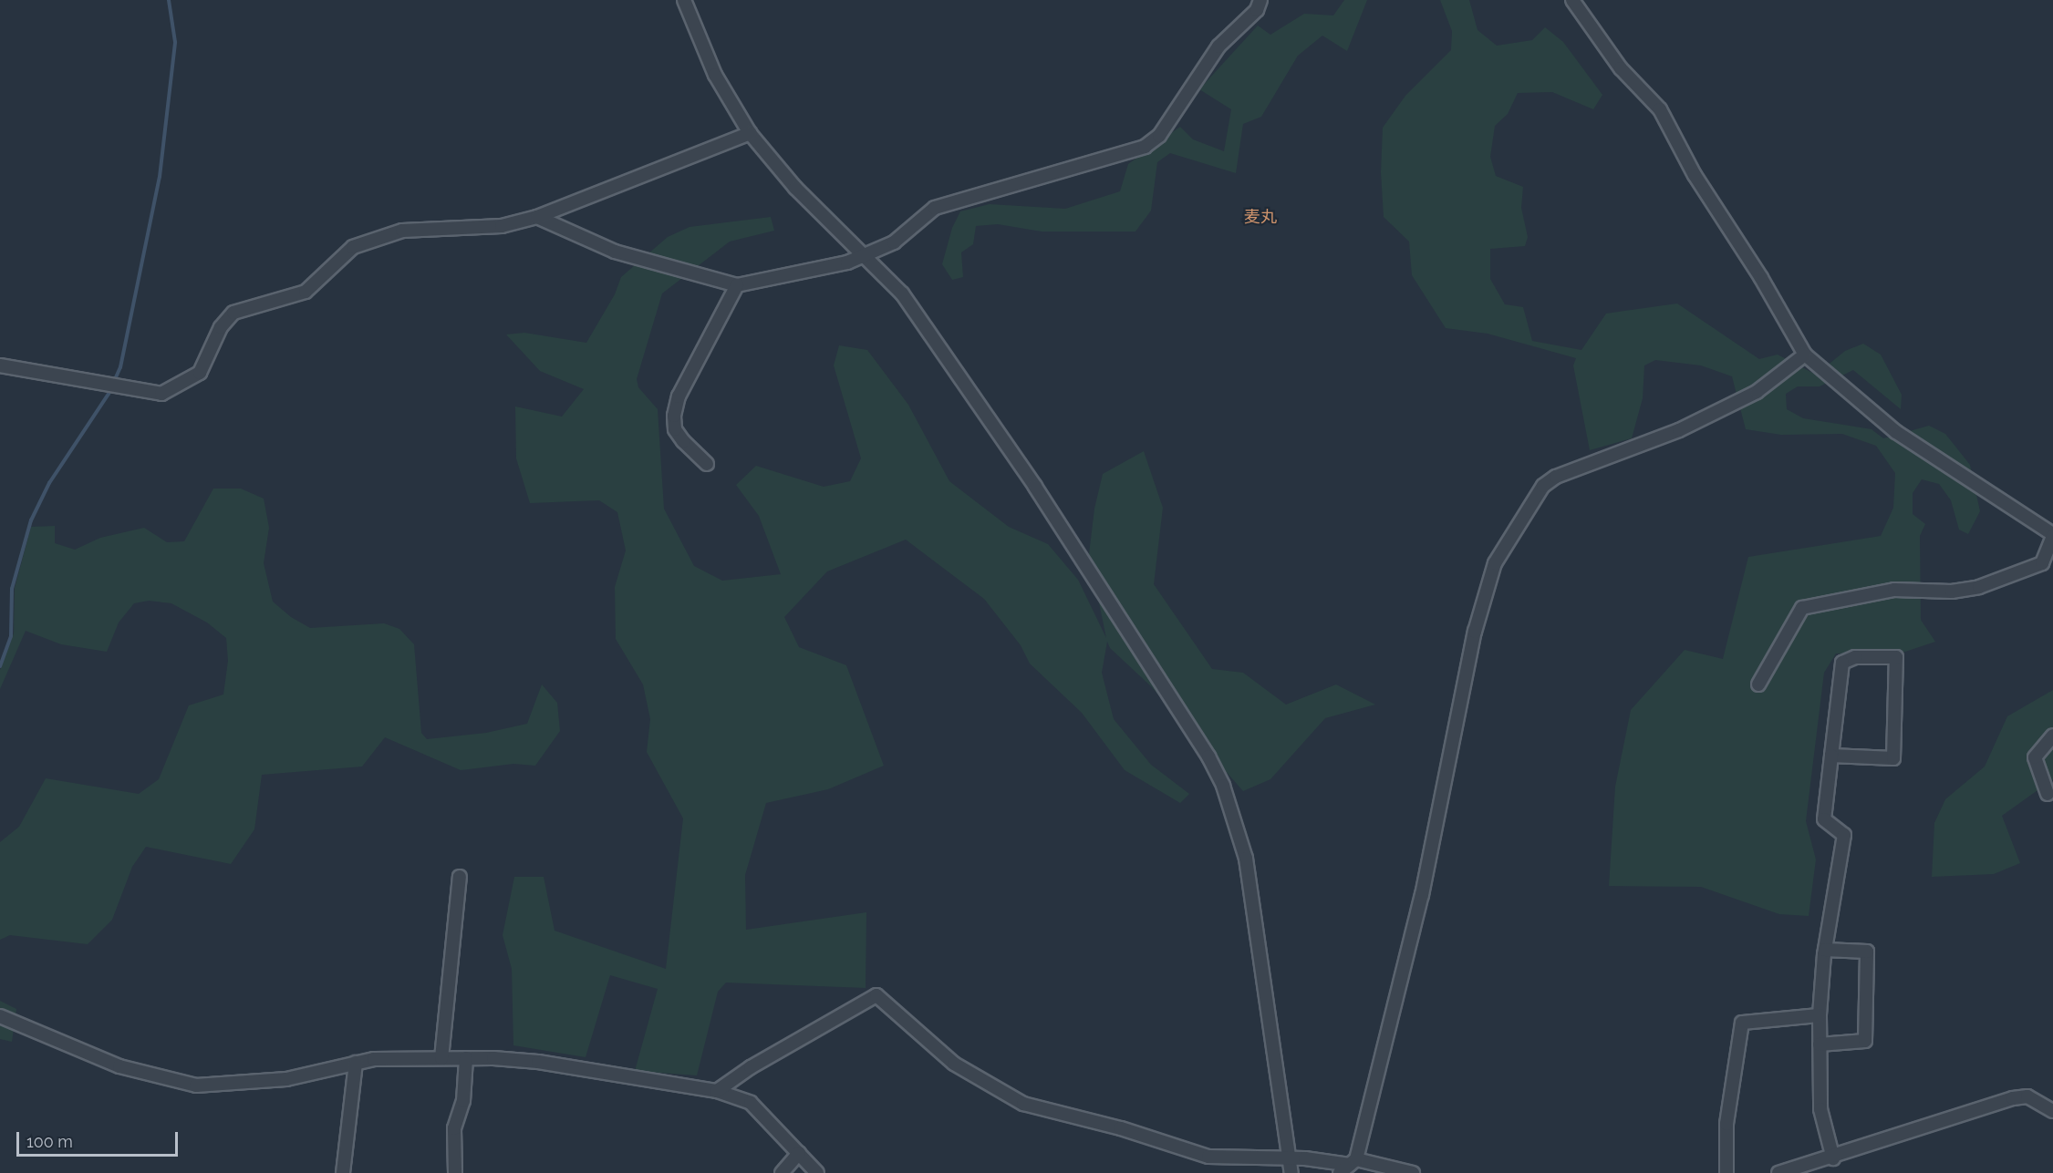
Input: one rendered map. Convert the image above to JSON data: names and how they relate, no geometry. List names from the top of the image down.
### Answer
{
  "districts": ["麦丸"],
  "scale_bar": "100 m"
}
